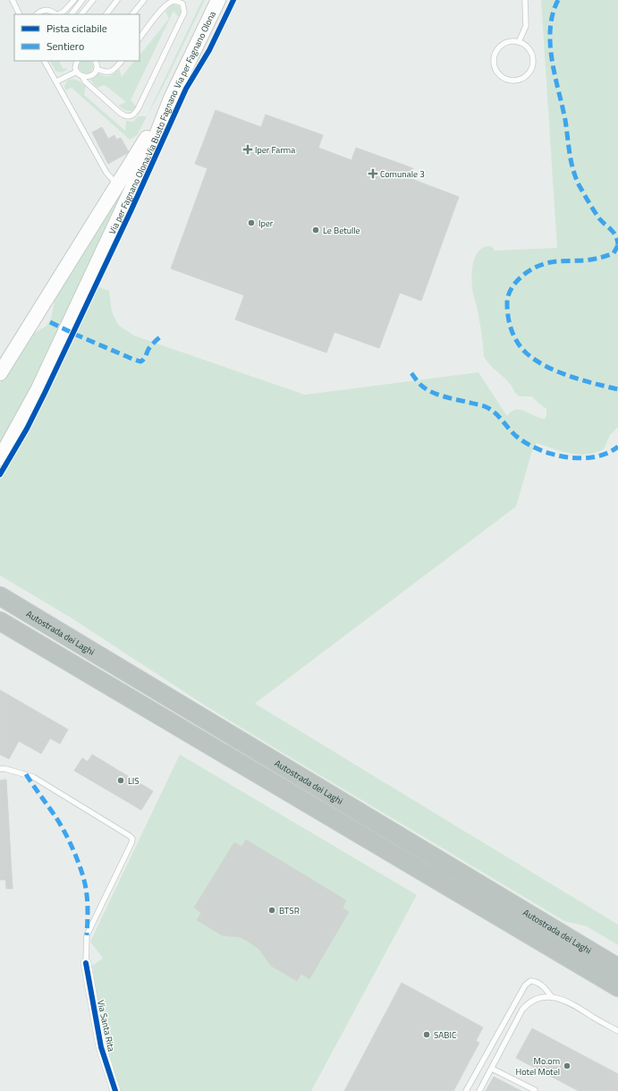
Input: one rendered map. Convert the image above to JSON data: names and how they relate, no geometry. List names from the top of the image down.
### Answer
{
  "streets": {
    "highway": ["Autostrada dei Laghi"],
    "main road": ["Via per Fagnano Olona", "Via per Fagnano Olona;Via Busto Fagnano"],
    "street": ["Via Santa Rita"]
  },
  "crossings": [
    ["Via per Fagnano Olona", "Via per Fagnano Olona;Via Busto Fagnano"]
  ],
  "places": {
    "health": ["Iper Farma", "Comunale 3"],
    "other": [
      "Iper",
      "Le Betulle",
      "LIS",
      "BTSR",
      "SABIC",
      "Mo.om Hotel Motel"
    ]
  },
  "legend": ["Pista ciclabile", "Sentiero"]
}
